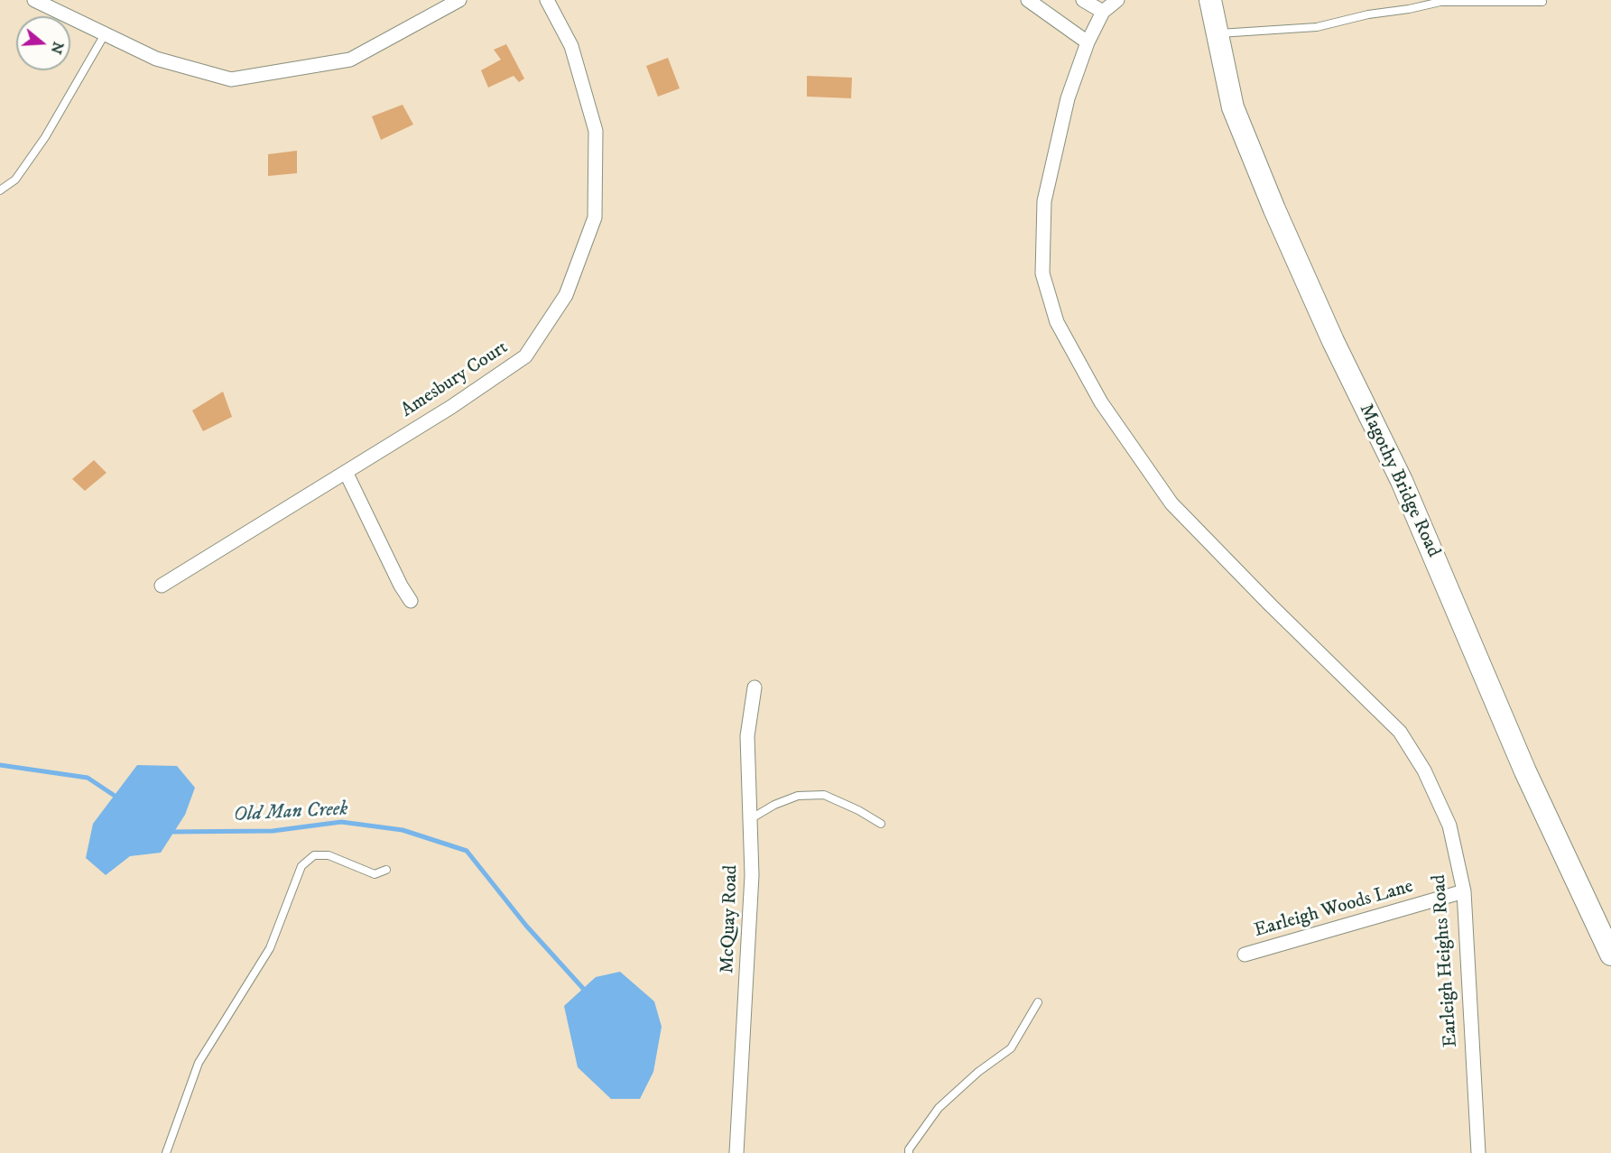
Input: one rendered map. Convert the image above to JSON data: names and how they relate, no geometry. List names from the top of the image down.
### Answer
{
  "streets": {
    "main road": ["Magothy Bridge Road"],
    "street": [
      "Amesbury Court",
      "Earleigh Woods Lane",
      "McQuay Road",
      "Earleigh Heights Road"
    ]
  },
  "crossings": [
    ["Earleigh Woods Lane", "Earleigh Heights Road"]
  ],
  "water": ["Old Man Creek"],
  "north": "right"
}
